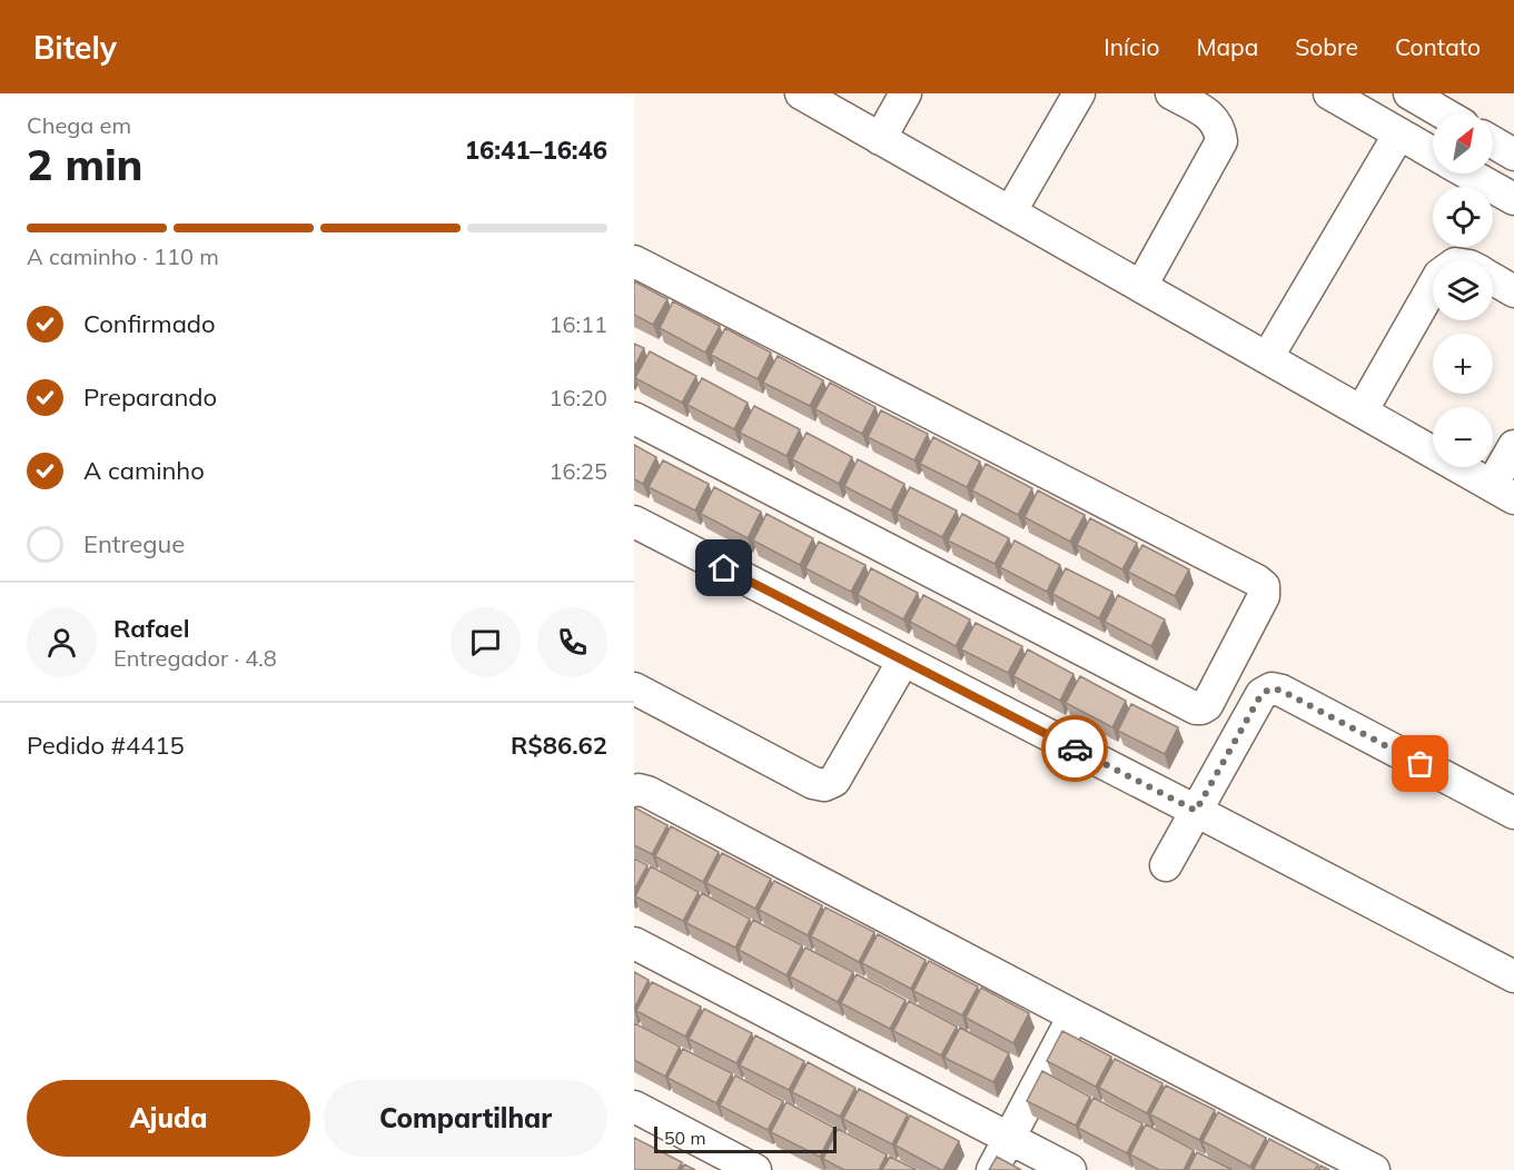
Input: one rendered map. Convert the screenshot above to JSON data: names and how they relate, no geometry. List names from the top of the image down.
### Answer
{
  "scale_bar": "50 m",
  "north": "top right",
  "page": {
    "header": "Bitely",
    "nav": [
      "Início",
      "Mapa",
      "Sobre",
      "Contato"
    ],
    "heading": ["2 min", "Chega em", "16:41–16:46"],
    "panel": [
      "Rafael",
      "Entregador · 4.8",
      "Pedido #4415",
      "R$86.62"
    ],
    "map_buttons": ["+", "−"],
    "bar": "A caminho · 110 m",
    "list": [
      ["Confirmado", "16:11"],
      ["Preparando", "16:20"],
      ["A caminho", "16:25"],
      "Entregue"
    ],
    "buttons": ["Ajuda", "Compartilhar"],
    "scale": "50 m"
  }
}
